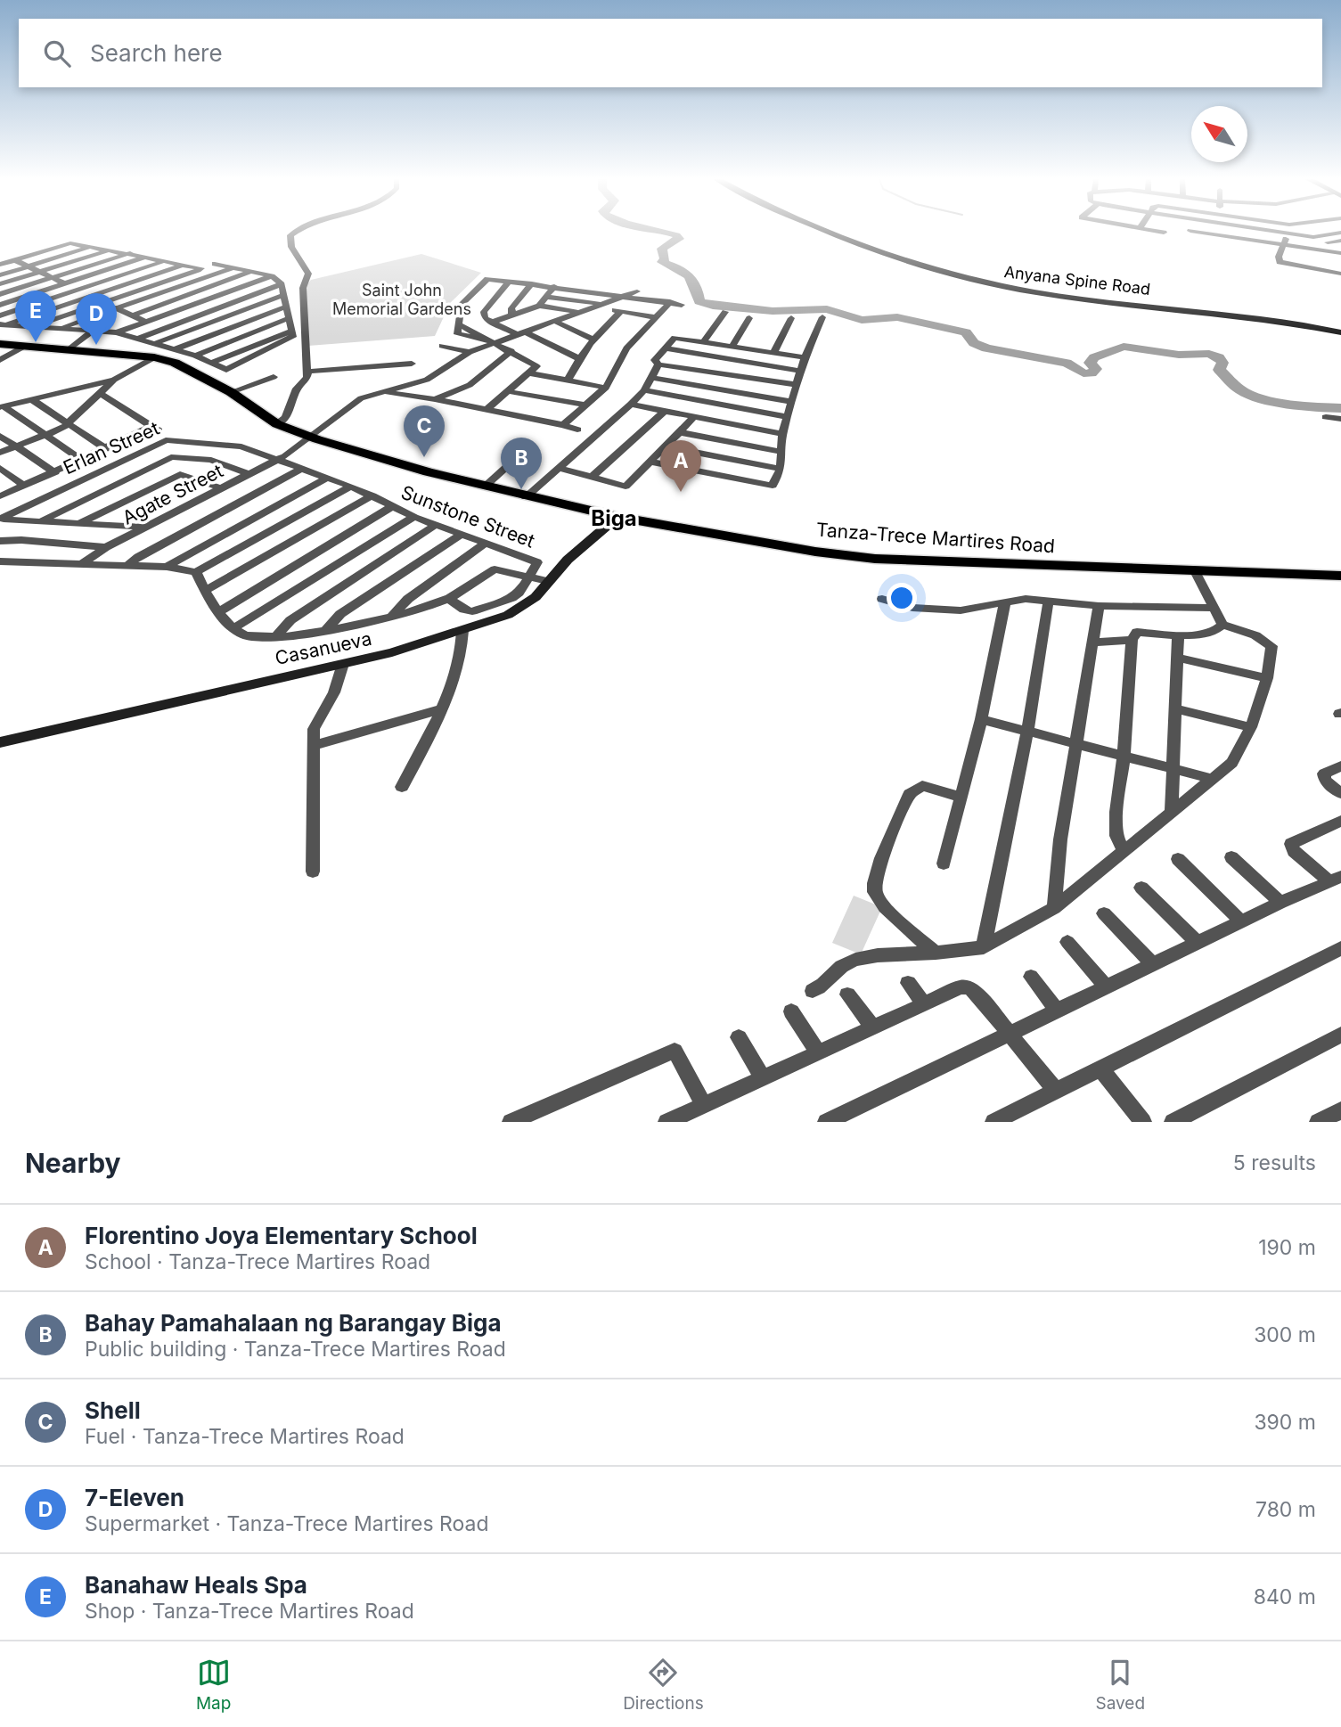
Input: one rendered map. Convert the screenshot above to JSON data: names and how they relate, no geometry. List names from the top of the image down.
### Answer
{
  "streets": {
    "main road": ["Anyana Spine Road", "Tanza-Trece Martires Road", "Casanueva"],
    "street": ["Erlan Street", "Agate Street", "Sunstone Street"]
  },
  "crossings": [
    ["Erlan Street", "Agate Street"],
    ["Erlan Street", "Sunstone Street"],
    ["Agate Street", "Tanza-Trece Martires Road"],
    ["Tanza-Trece Martires Road", "Casanueva"]
  ],
  "districts": ["Biga"],
  "parks": ["Saint John Memorial Gardens"],
  "north": "top left",
  "page": {
    "search": "Search here",
    "pins": [
      "E",
      "D",
      "C",
      "B",
      "A"
    ],
    "heading": ["Nearby", "5 results"],
    "list": [
      {
        "mark": "A",
        "name": "Florentino Joya Elementary School",
        "note": "School · Tanza-Trece Martires Road",
        "value": "190 m"
      },
      {
        "mark": "B",
        "name": "Bahay Pamahalaan ng Barangay Biga",
        "note": "Public building · Tanza-Trece Martires Road",
        "value": "300 m"
      },
      {
        "mark": "C",
        "name": "Shell",
        "note": "Fuel · Tanza-Trece Martires Road",
        "value": "390 m"
      },
      {
        "mark": "D",
        "name": "7-Eleven",
        "note": "Supermarket · Tanza-Trece Martires Road",
        "value": "780 m"
      },
      {
        "mark": "E",
        "name": "Banahaw Heals Spa",
        "note": "Shop · Tanza-Trece Martires Road",
        "value": "840 m"
      }
    ],
    "nav": ["Map", "Directions", "Saved"]
  }
}
